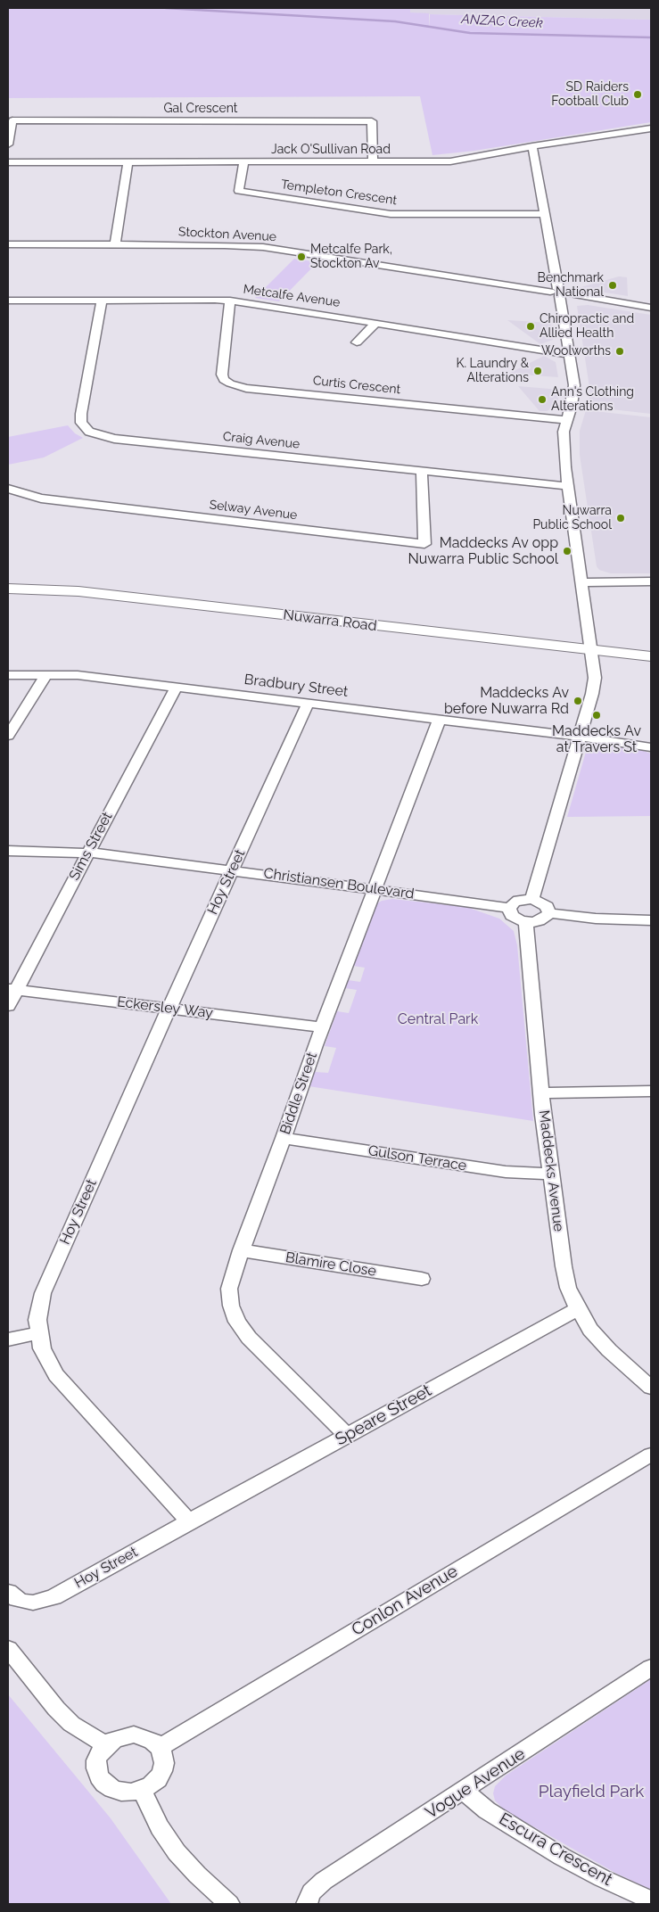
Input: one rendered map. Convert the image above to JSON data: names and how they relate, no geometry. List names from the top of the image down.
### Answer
{
  "streets": {
    "main road": ["Nuwarra Road"],
    "street": [
      "Gal Crescent",
      "Jack O'Sullivan Road",
      "Templeton Crescent",
      "Stockton Avenue",
      "Metcalfe Avenue",
      "Curtis Crescent",
      "Craig Avenue",
      "Selway Avenue",
      "Bradbury Street",
      "Sims Street",
      "Hoy Street",
      "Christiansen Boulevard",
      "Eckersley Way",
      "Biddle Street",
      "Gulson Terrace",
      "Maddecks Avenue",
      "Blamire Close",
      "Speare Street",
      "Conlon Avenue",
      "Vogue Avenue",
      "Escura Crescent"
    ]
  },
  "crossings": [
    ["Gal Crescent", "Jack O'Sullivan Road"],
    ["Jack O'Sullivan Road", "Templeton Crescent"],
    ["Metcalfe Avenue", "Curtis Crescent"],
    ["Metcalfe Avenue", "Craig Avenue"],
    ["Craig Avenue", "Selway Avenue"],
    ["Bradbury Street", "Sims Street"],
    ["Bradbury Street", "Hoy Street"],
    ["Bradbury Street", "Biddle Street"],
    ["Sims Street", "Christiansen Boulevard"],
    ["Sims Street", "Eckersley Way"],
    ["Hoy Street", "Christiansen Boulevard"],
    ["Hoy Street", "Eckersley Way"],
    ["Hoy Street", "Speare Street"],
    ["Christiansen Boulevard", "Biddle Street"],
    ["Christiansen Boulevard", "Maddecks Avenue"],
    ["Eckersley Way", "Biddle Street"],
    ["Biddle Street", "Gulson Terrace"],
    ["Biddle Street", "Blamire Close"],
    ["Biddle Street", "Speare Street"],
    ["Gulson Terrace", "Maddecks Avenue"],
    ["Maddecks Avenue", "Speare Street"],
    ["Vogue Avenue", "Escura Crescent"]
  ],
  "water": ["ANZAC Creek"],
  "parks": ["Central Park", "Playfield Park"],
  "places": [
    "SD Raiders Football Club",
    "Metcalfe Park, Stockton Av",
    "Benchmark National",
    "Chiropractic and Allied Health",
    "Woolworths",
    "K. Laundry & Alterations",
    "Ann's Clothing Alterations",
    "Nuwarra Public School",
    "Maddecks Av opp Nuwarra Public School",
    "Maddecks Av before Nuwarra Rd",
    "Maddecks Av at Travers St"
  ]
}
